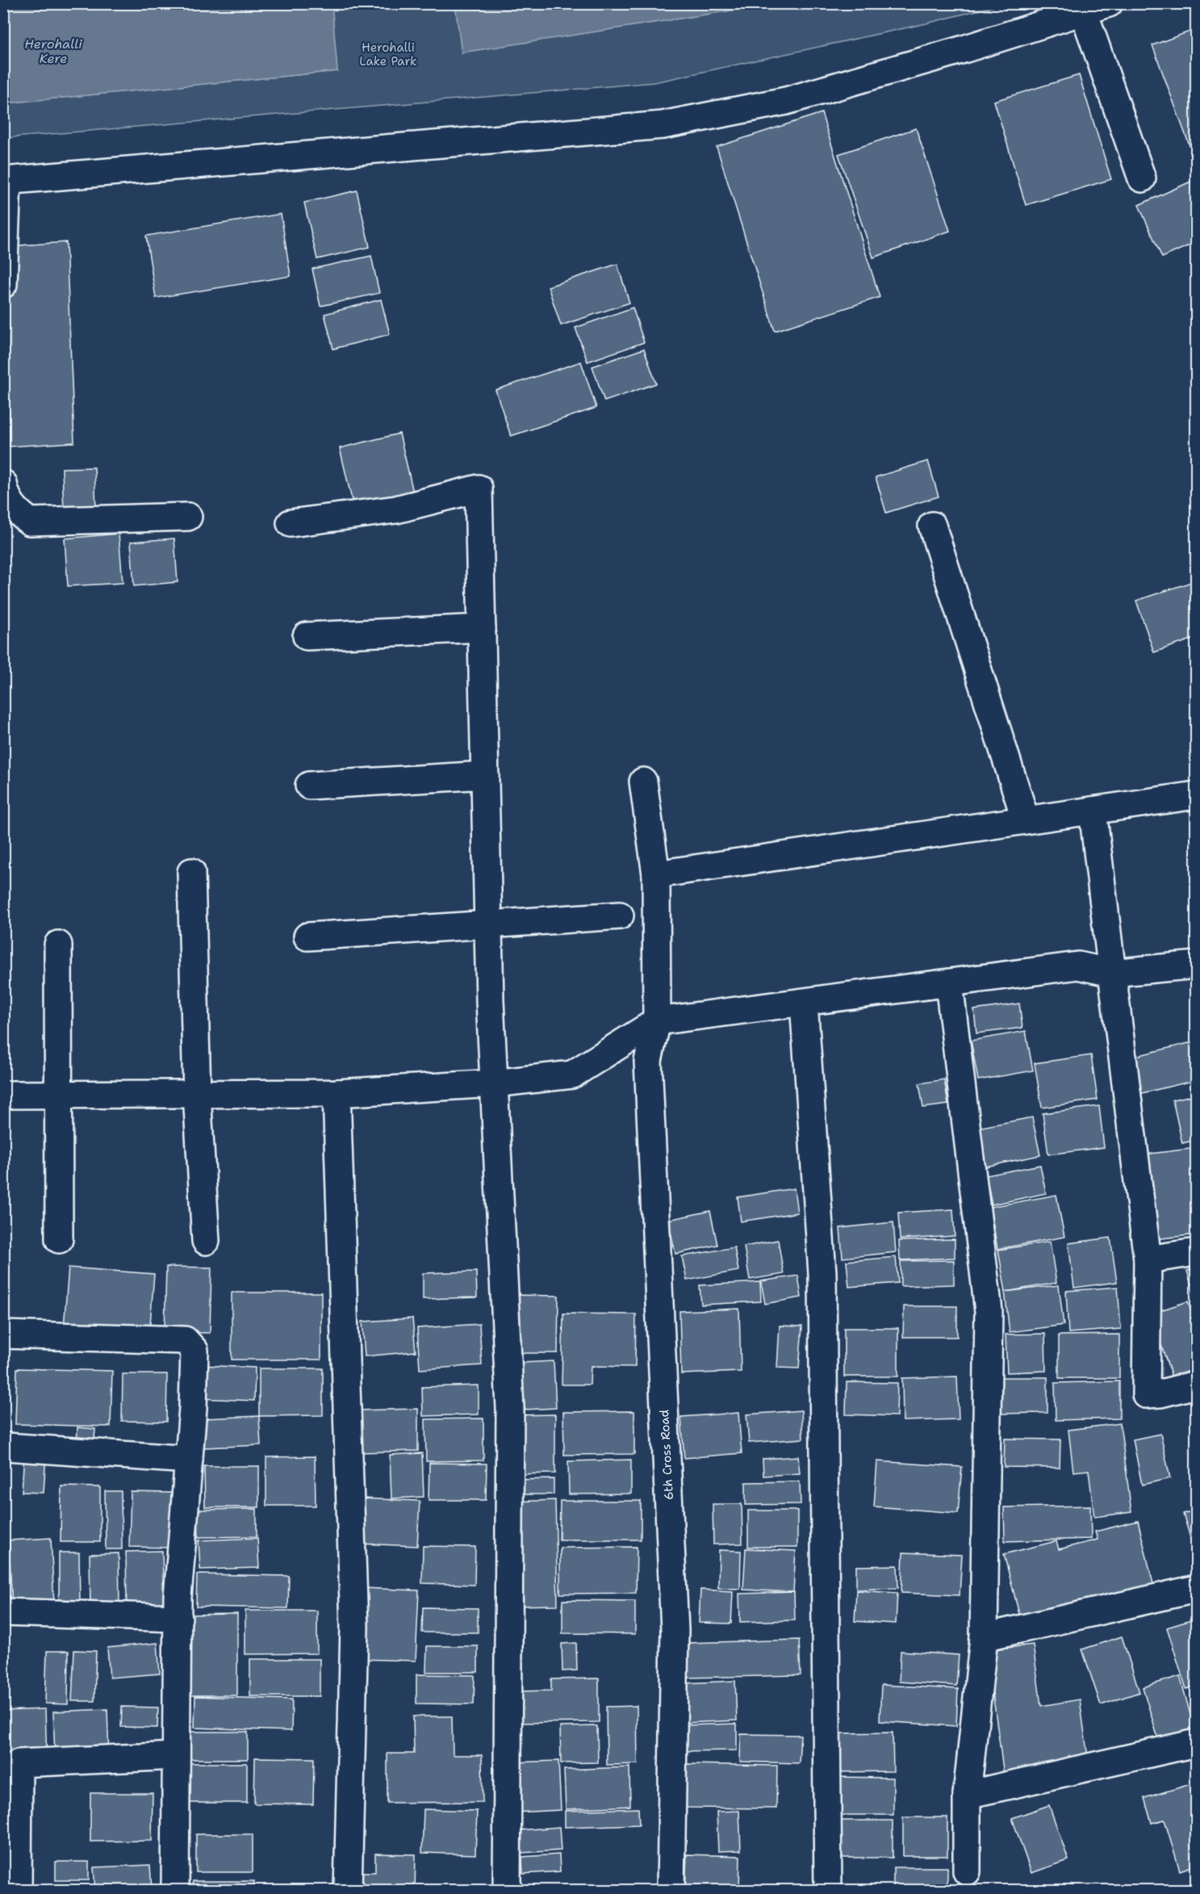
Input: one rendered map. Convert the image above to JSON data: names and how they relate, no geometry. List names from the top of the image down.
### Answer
{
  "streets": {
    "street": ["6th Cross Road"]
  },
  "water": ["Herohalli Kere"],
  "parks": ["Herohalli Lake Park"]
}
